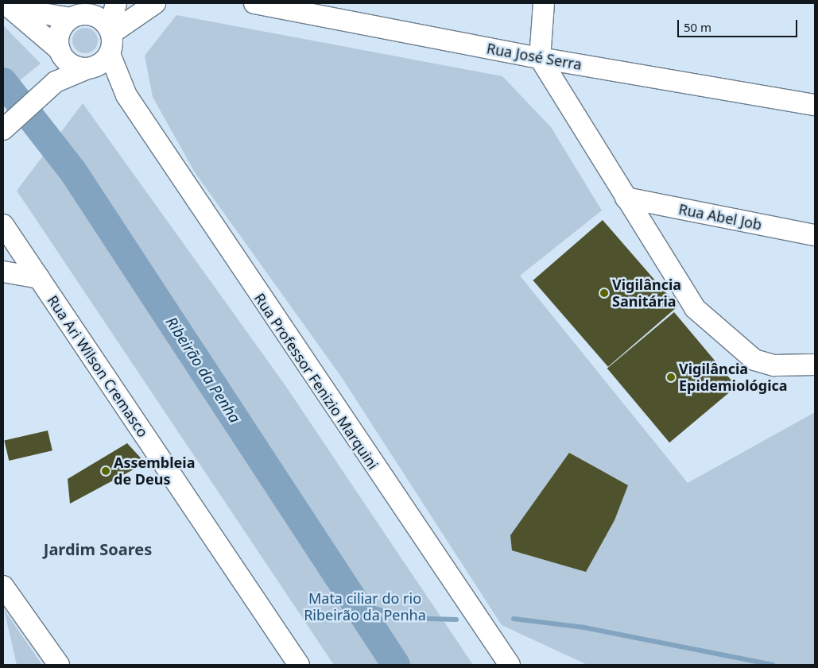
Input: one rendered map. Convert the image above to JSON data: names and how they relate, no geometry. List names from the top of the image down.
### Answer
{
  "streets": {
    "street": [
      "Rua José Serra",
      "Rua Abel Job",
      "Rua Ari Wilson Cremasco",
      "Rua Professor Fenizio Marquini"
    ]
  },
  "districts": ["Jardim Soares"],
  "water": ["Ribeirão da Penha"],
  "parks": ["Mata ciliar do rio Ribeirão da Penha"],
  "places": ["Vigilância Sanitária", "Vigilância Epidemiológica", "Assembleia de Deus"],
  "scale_bar": "50 m"
}
